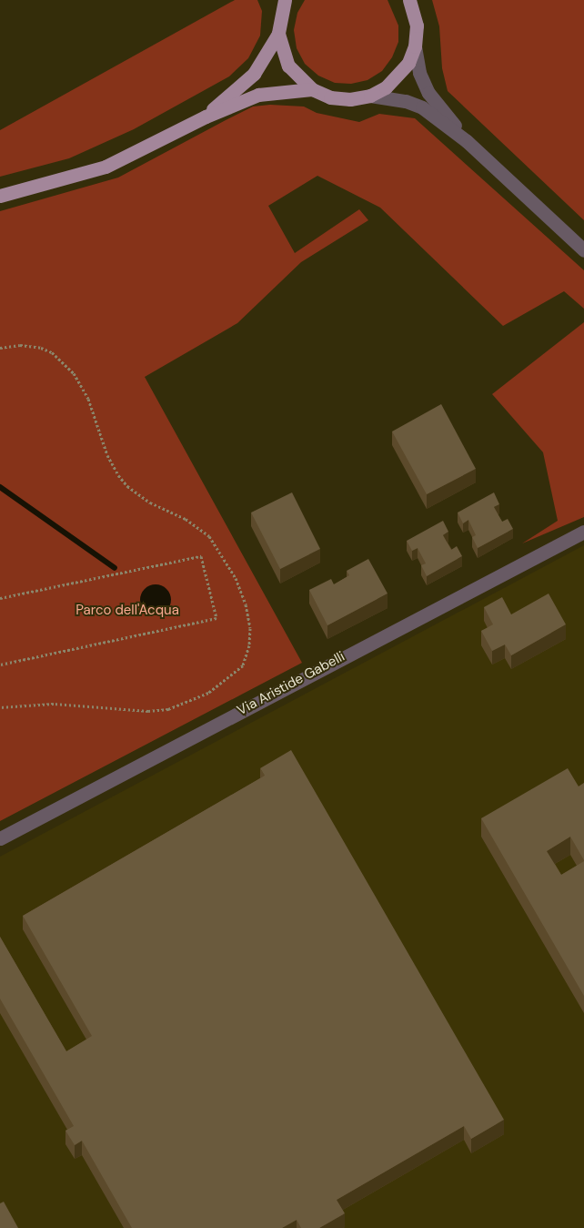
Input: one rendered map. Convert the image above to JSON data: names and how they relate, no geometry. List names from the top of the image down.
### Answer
{
  "streets": {
    "street": ["Via Aristide Gabelli"]
  },
  "parks": ["Parco dell'Acqua"]
}
